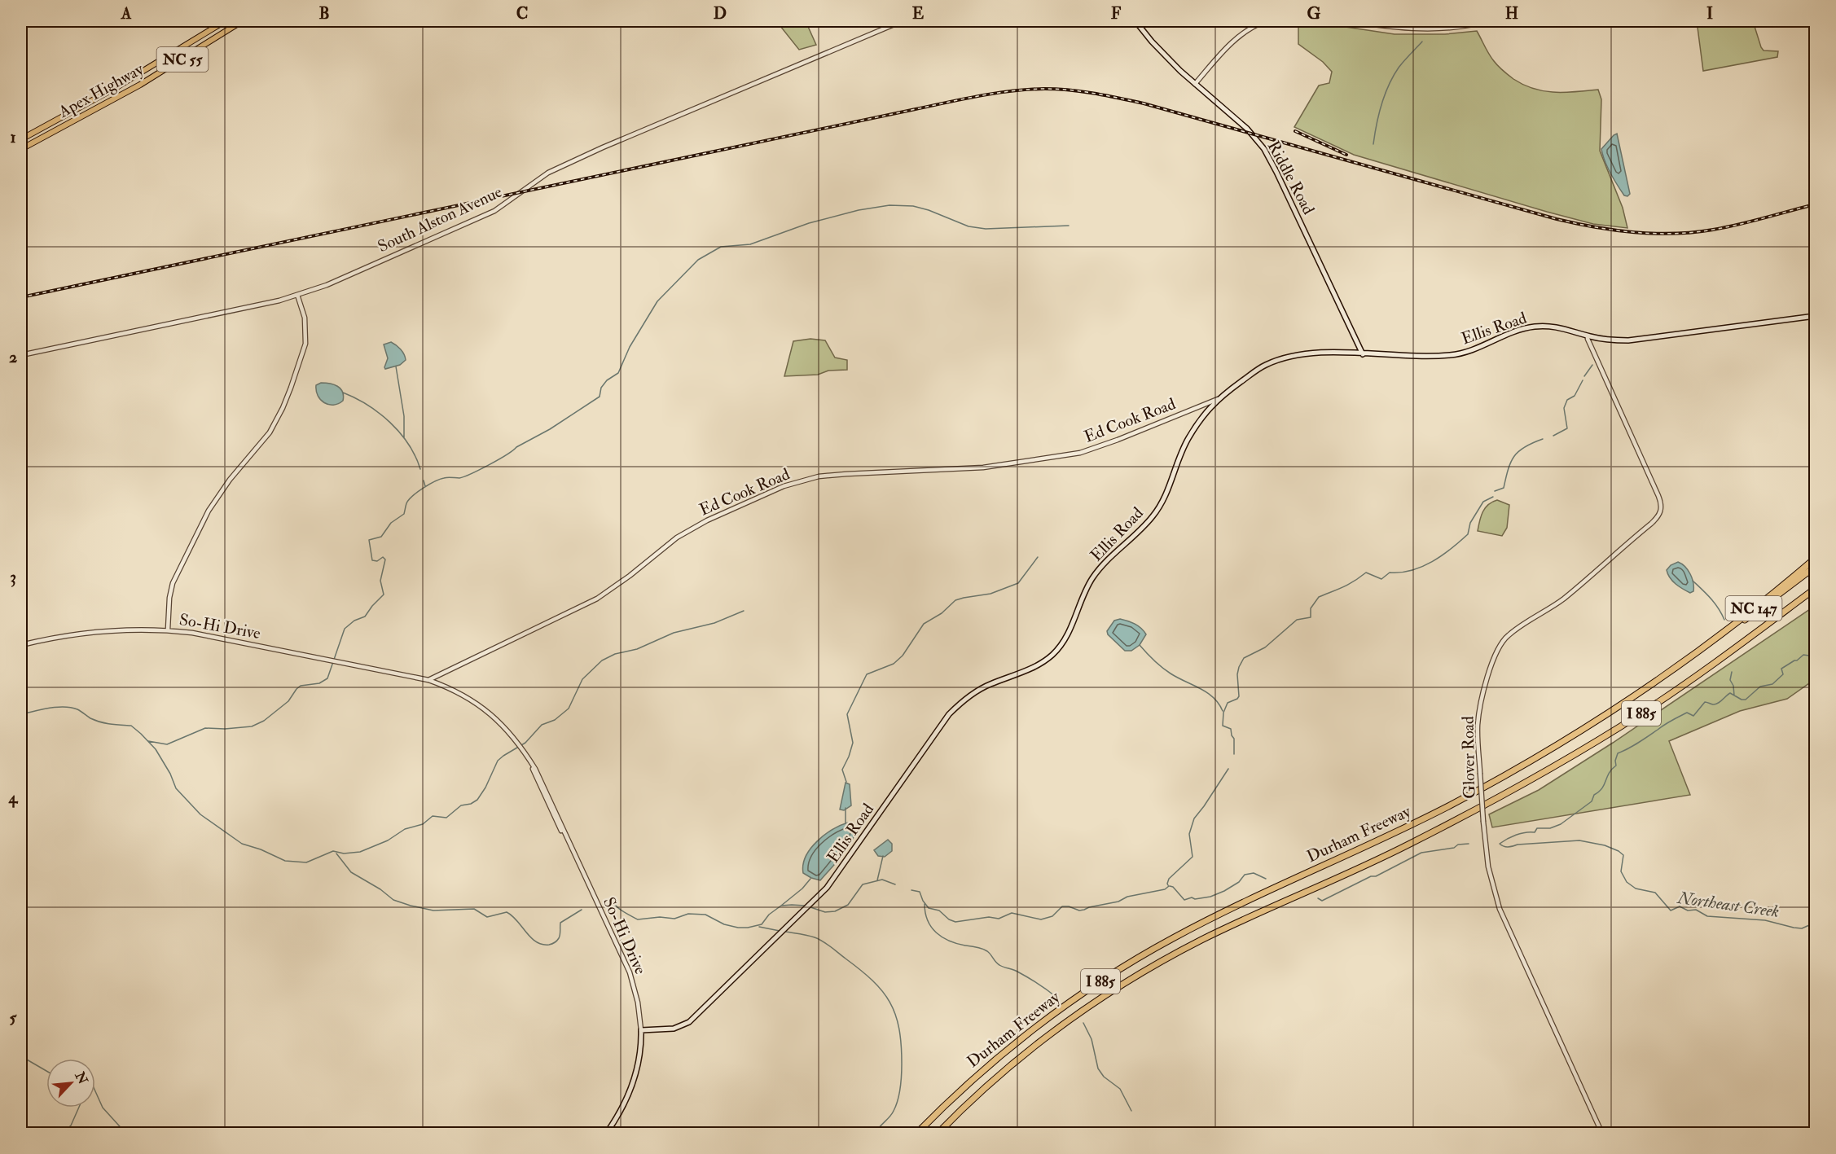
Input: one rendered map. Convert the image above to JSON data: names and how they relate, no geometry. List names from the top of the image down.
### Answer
{
  "streets": {
    "highway": ["NC 147", "I 885", "Durham Freeway"],
    "main road": [
      "NC 55",
      "Apex Highway",
      "Riddle Road",
      "Ellis Road"
    ],
    "street": [
      "South Alston Avenue",
      "Ed Cook Road",
      "So-Hi Drive",
      "Glover Road"
    ]
  },
  "crossings": [
    ["Riddle Road", "Ellis Road"],
    ["South Alston Avenue", "So-Hi Drive"],
    ["Ellis Road", "Ed Cook Road"],
    ["Ellis Road", "So-Hi Drive"],
    ["Ellis Road", "Glover Road"],
    ["Ed Cook Road", "So-Hi Drive"],
    ["I 885", "Durham Freeway"]
  ],
  "water": ["Northeast Creek"],
  "north": "top right",
  "grid": {
    "columns": [
      "A",
      "B",
      "C",
      "D",
      "E",
      "F",
      "G",
      "H",
      "I"
    ],
    "rows": [
      "1",
      "2",
      "3",
      "4",
      "5"
    ]
  }
}
